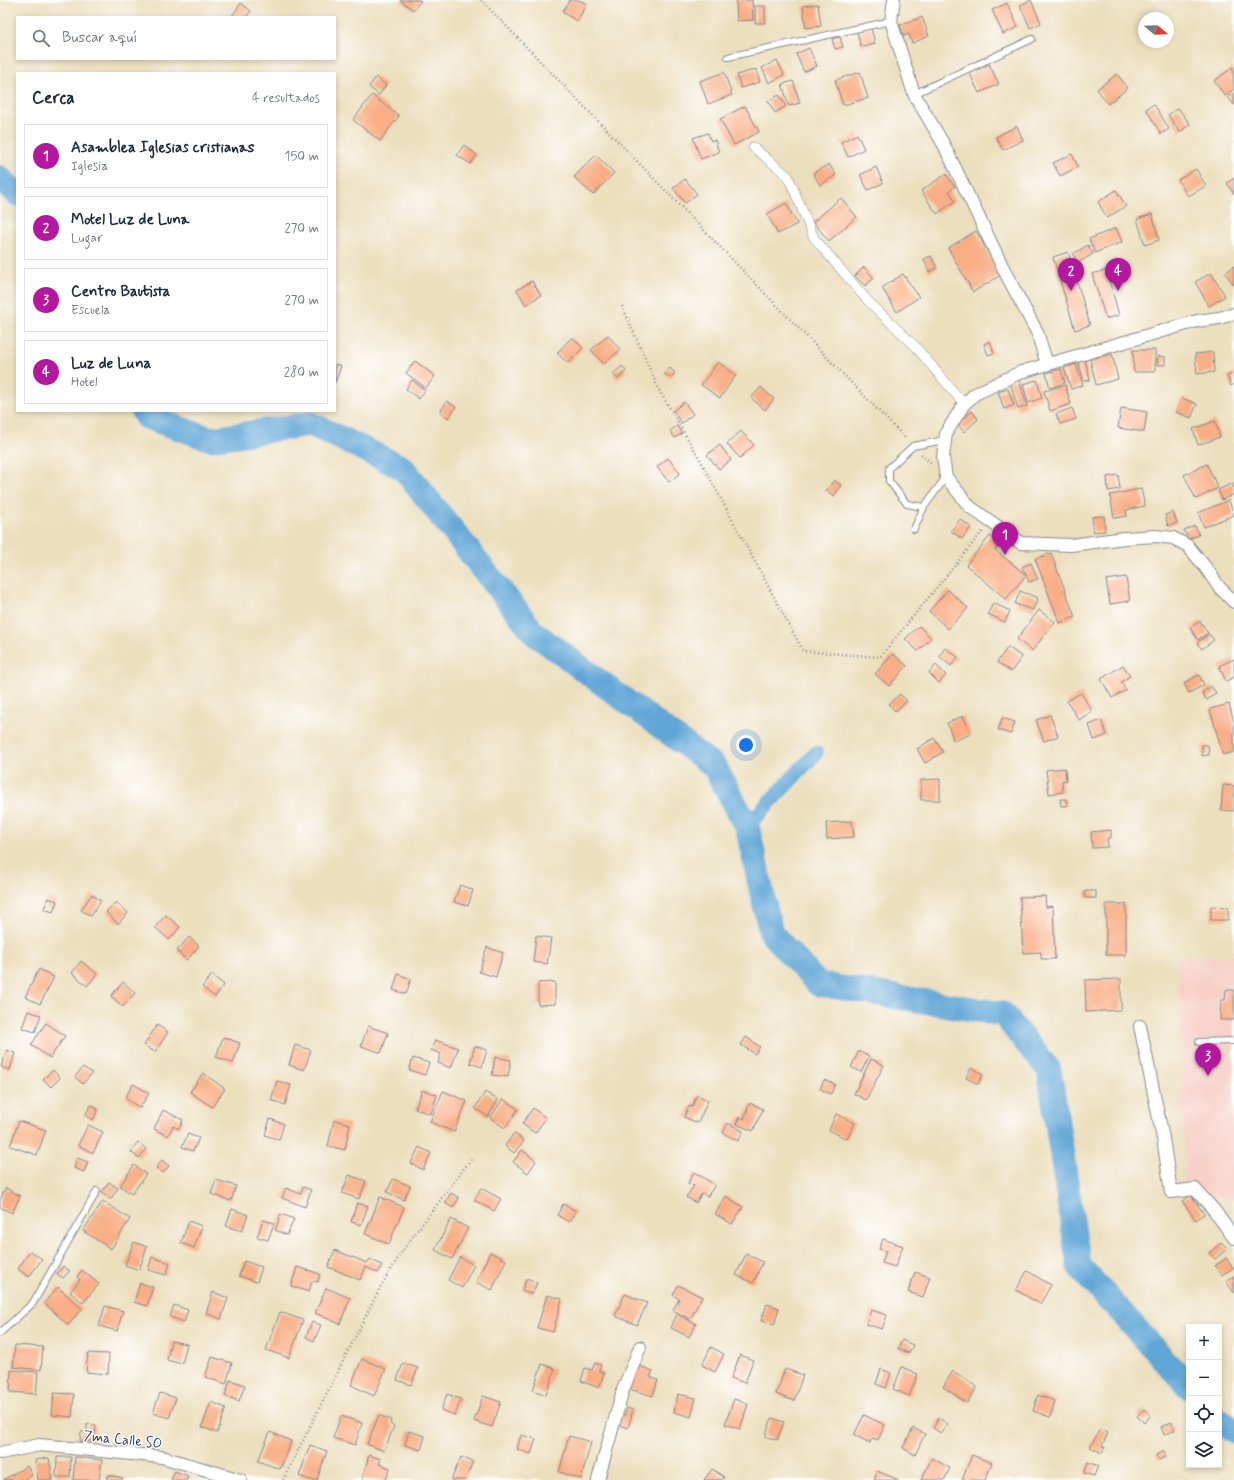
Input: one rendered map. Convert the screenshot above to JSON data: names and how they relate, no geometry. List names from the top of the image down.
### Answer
{
  "streets": {
    "street": ["7ma Calle SO"]
  },
  "north": "right",
  "page": {
    "search": "Buscar aquí",
    "heading": ["Cerca", "4 resultados"],
    "list": [
      {
        "mark": "1",
        "name": "Asamblea Iglesias cristianas",
        "note": "Iglesia",
        "value": "150 m"
      },
      {
        "mark": "2",
        "name": "Motel Luz de Luna",
        "note": "Lugar",
        "value": "270 m"
      },
      {
        "mark": "3",
        "name": "Centro Bautista",
        "note": "Escuela",
        "value": "270 m"
      },
      {
        "mark": "4",
        "name": "Luz de Luna",
        "note": "Hotel",
        "value": "280 m"
      }
    ],
    "pins": [
      "2",
      "4",
      "1",
      "3"
    ],
    "map_buttons": ["+", "−"]
  }
}
